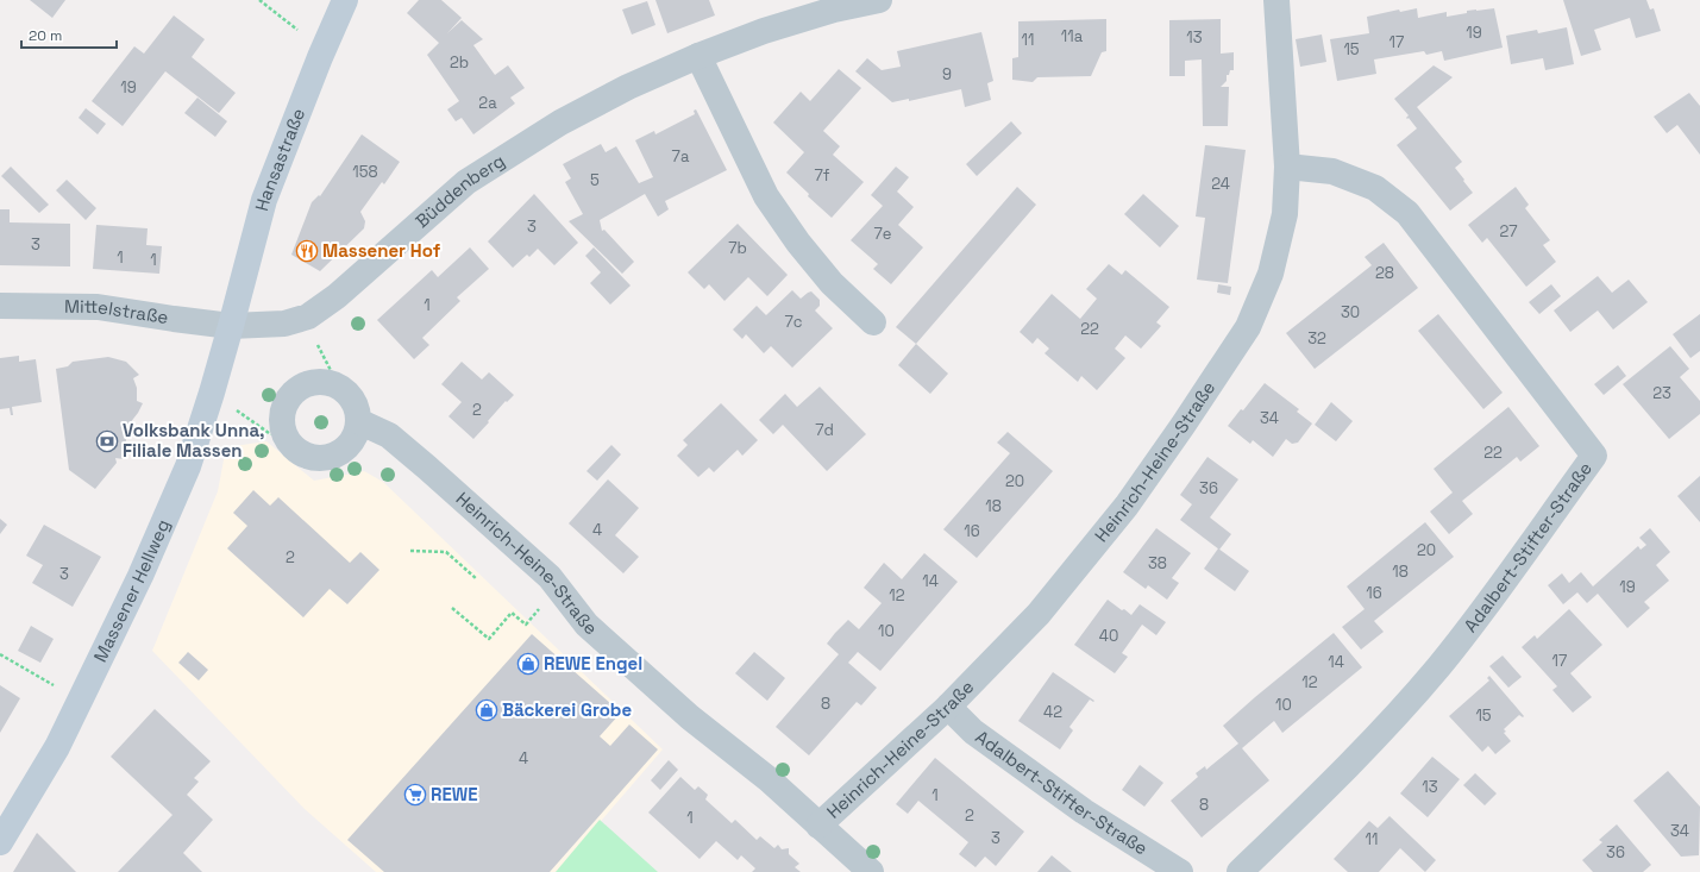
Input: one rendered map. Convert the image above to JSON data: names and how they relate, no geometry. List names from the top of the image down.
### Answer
{
  "streets": {
    "main road": ["Hansastraße", "Massener Hellweg"],
    "street": [
      "Büddenberg",
      "Mittelstraße",
      "Heinrich-Heine-Straße",
      "Adalbert-Stifter-Straße"
    ]
  },
  "crossings": [
    ["Hansastraße", "Büddenberg"],
    ["Hansastraße", "Mittelstraße"],
    ["Hansastraße", "Massener Hellweg"],
    ["Büddenberg", "Mittelstraße"],
    ["Büddenberg", "Massener Hellweg"],
    ["Mittelstraße", "Massener Hellweg"],
    ["Heinrich-Heine-Straße", "Adalbert-Stifter-Straße"]
  ],
  "places": {
    "restaurant": ["Massener Hof"],
    "bank": ["Volksbank Unna, Filiale Massen"],
    "shop": ["REWE Engel", "Bäckerei Grobe"],
    "supermarket": ["REWE"]
  },
  "house_numbers": [
    "19",
    "11a",
    "13",
    "11",
    "17",
    "15",
    "2b",
    "9",
    "19",
    "2a",
    "7a",
    "158",
    "7f",
    "5",
    "24",
    "3",
    "27",
    "7e",
    "3",
    "7b",
    "1",
    "1",
    "28",
    "1",
    "30",
    "7c",
    "22",
    "32",
    "23",
    "2",
    "34",
    "7d",
    "22",
    "20",
    "36",
    "18",
    "4",
    "16",
    "20",
    "2",
    "38",
    "18",
    "3",
    "14",
    "19",
    "16",
    "12",
    "10",
    "40",
    "17",
    "14",
    "12",
    "8",
    "10",
    "42",
    "15",
    "4",
    "13",
    "1",
    "8",
    "2",
    "1",
    "34",
    "3",
    "11",
    "36"
  ],
  "scale_bar": "20 m"
}
